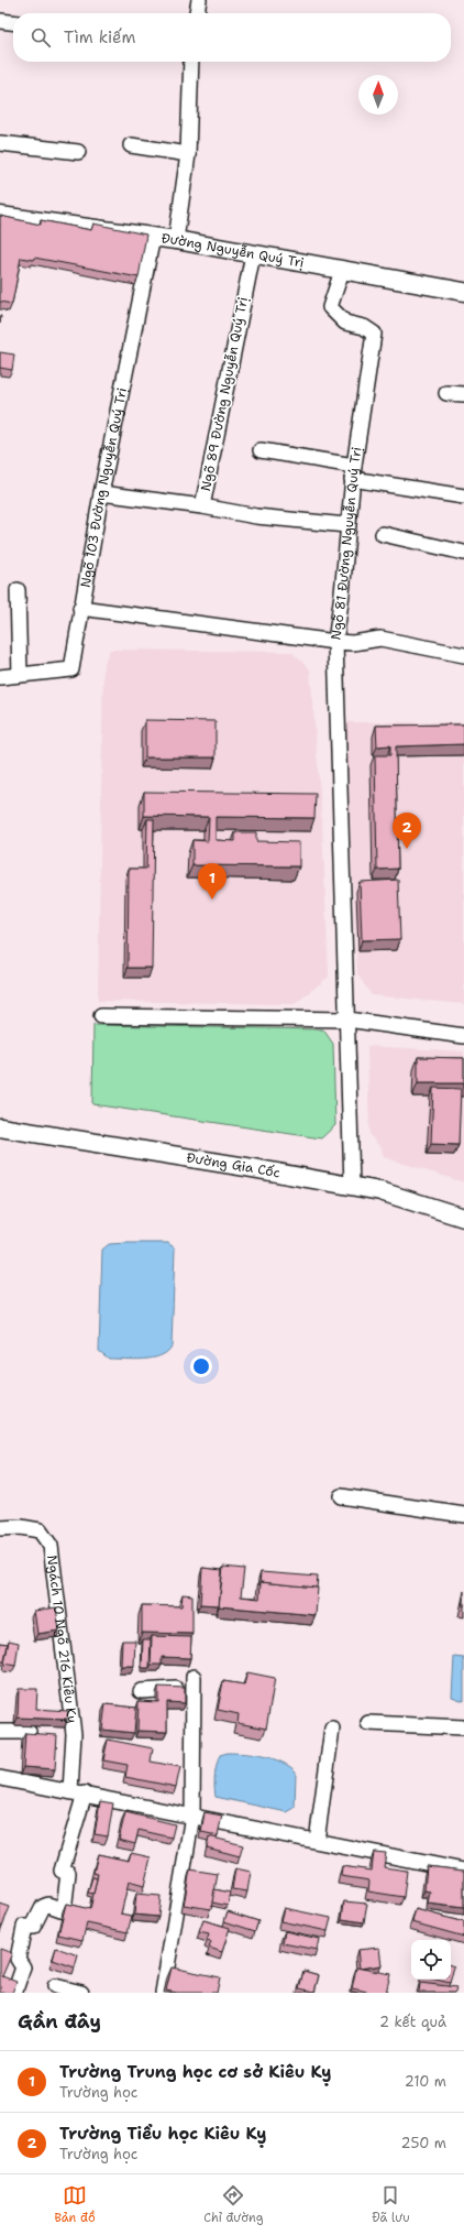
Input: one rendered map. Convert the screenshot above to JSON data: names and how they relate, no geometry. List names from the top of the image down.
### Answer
{
  "streets": {
    "street": [
      "Đường Nguyễn Quý Trị",
      "Ngõ 89 Đường Nguyễn Quý Trị",
      "Ngõ 103 Đường Nguyễn Quý Trị",
      "Ngõ 81 Đường Nguyễn Quý Trị",
      "Đường Gia Cốc",
      "Ngách 10 Ngõ 216 Kiêu Kỵ"
    ]
  },
  "crossings": [
    ["Đường Nguyễn Quý Trị", "Ngõ 89 Đường Nguyễn Quý Trị"],
    ["Đường Nguyễn Quý Trị", "Ngõ 103 Đường Nguyễn Quý Trị"],
    ["Đường Nguyễn Quý Trị", "Ngõ 81 Đường Nguyễn Quý Trị"],
    ["Ngõ 89 Đường Nguyễn Quý Trị", "Ngõ 81 Đường Nguyễn Quý Trị"],
    ["Ngõ 103 Đường Nguyễn Quý Trị", "Ngõ 81 Đường Nguyễn Quý Trị"]
  ],
  "north": "top",
  "page": {
    "search": "Tìm kiếm",
    "pins": ["2", "1"],
    "heading": ["Gần đây", "2 kết quả"],
    "list": [
      {
        "mark": "1",
        "name": "Trường Trung học cơ sở Kiêu Kỵ",
        "note": "Trường học",
        "value": "210 m"
      },
      {
        "mark": "2",
        "name": "Trường Tiểu học Kiêu Kỵ",
        "note": "Trường học",
        "value": "250 m"
      }
    ],
    "nav": ["Bản đồ", "Chỉ đường", "Đã lưu"]
  }
}
